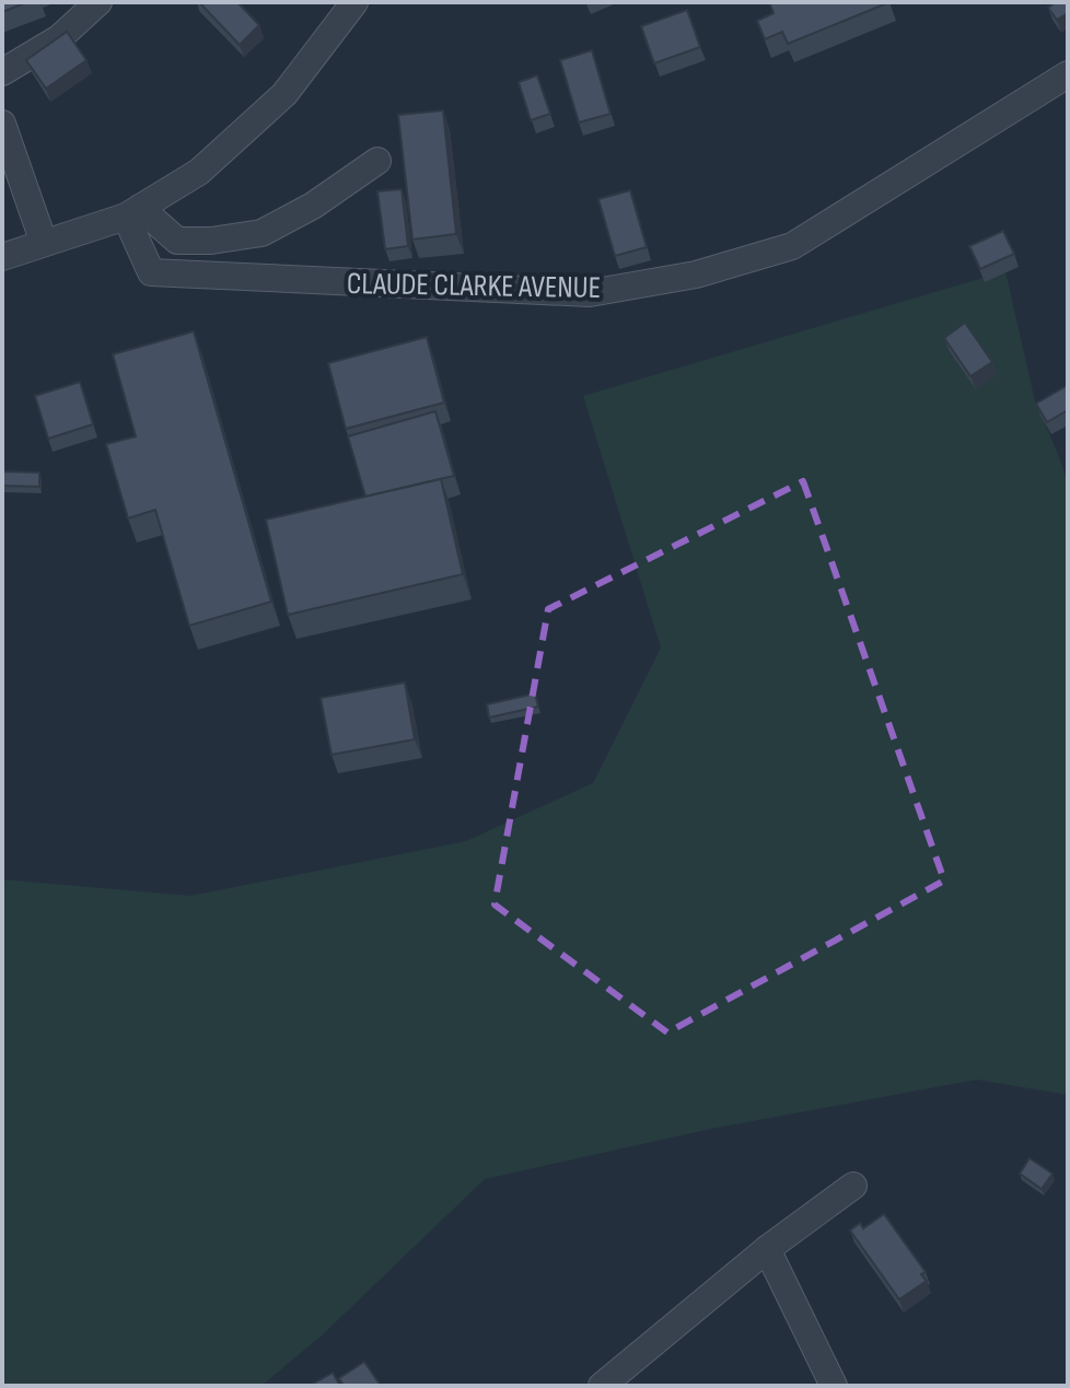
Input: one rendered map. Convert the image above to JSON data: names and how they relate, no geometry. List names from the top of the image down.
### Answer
{
  "streets": {
    "street": ["CLAUDE CLARKE AVENUE"]
  }
}
